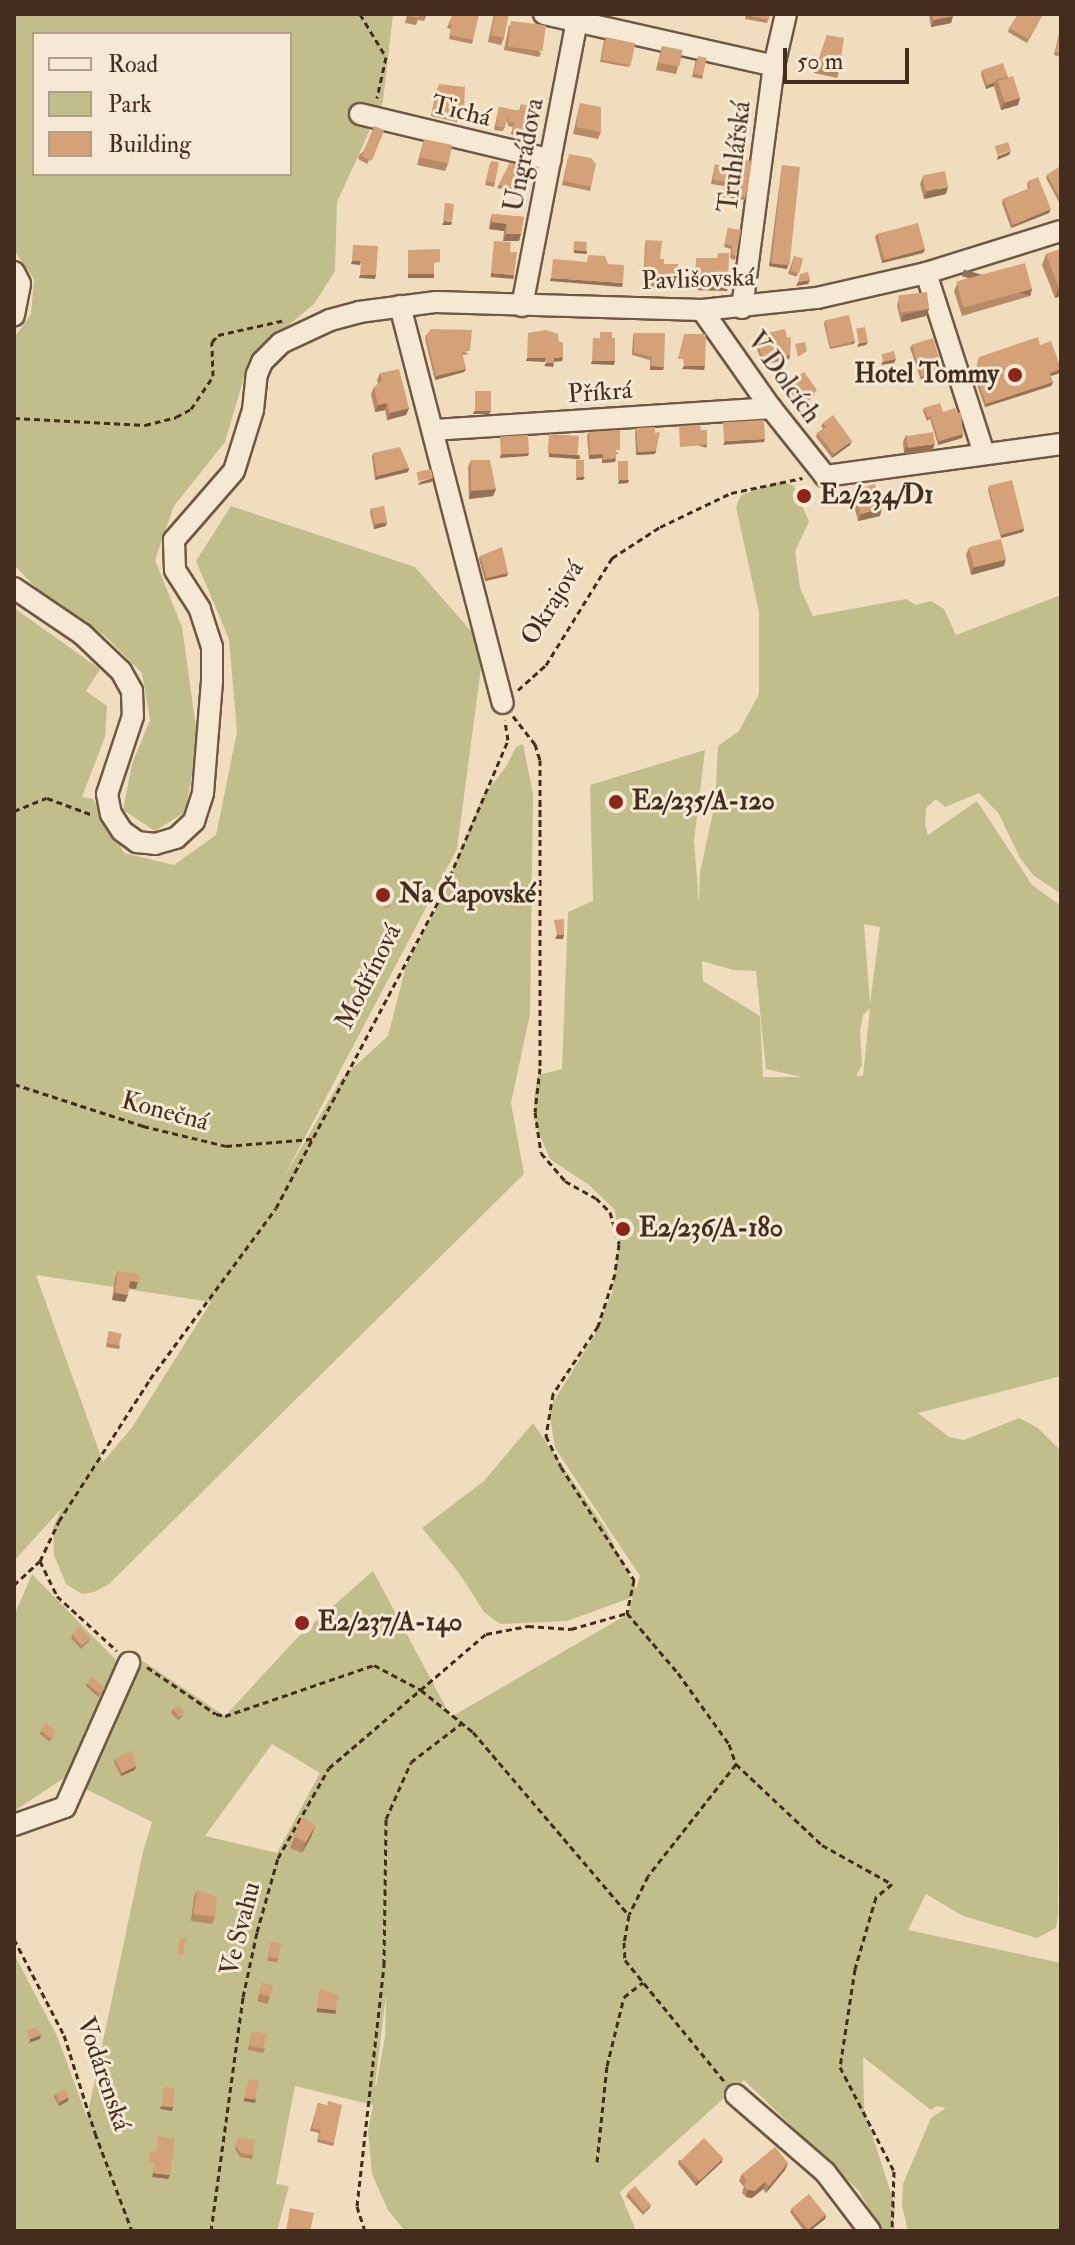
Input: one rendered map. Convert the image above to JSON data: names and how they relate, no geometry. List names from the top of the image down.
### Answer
{
  "streets": {
    "street": [
      "Tichá",
      "Ungrádova",
      "Truhlářská",
      "Pavlišovská",
      "V Dolcích",
      "Příkrá"
    ],
    "path": [
      "Okrajová",
      "Modřínová",
      "Konečná",
      "Ve Svahu",
      "Vodárenská"
    ]
  },
  "crossings": [
    ["Tichá", "Ungrádova"],
    ["Ungrádova", "Pavlišovská"],
    ["Truhlářská", "Pavlišovská"],
    ["Pavlišovská", "V Dolcích"],
    ["V Dolcích", "Příkrá"],
    ["V Dolcích", "Okrajová"],
    ["Okrajová", "Modřínová"],
    ["Modřínová", "Konečná"]
  ],
  "places": [
    "Hotel Tommy",
    "E2/234/D1",
    "E2/235/A-120",
    "Na Čapovské",
    "E2/236/A-180",
    "E2/237/A-140"
  ],
  "legend": ["Road", "Park", "Building"],
  "scale_bar": "50 m"
}
